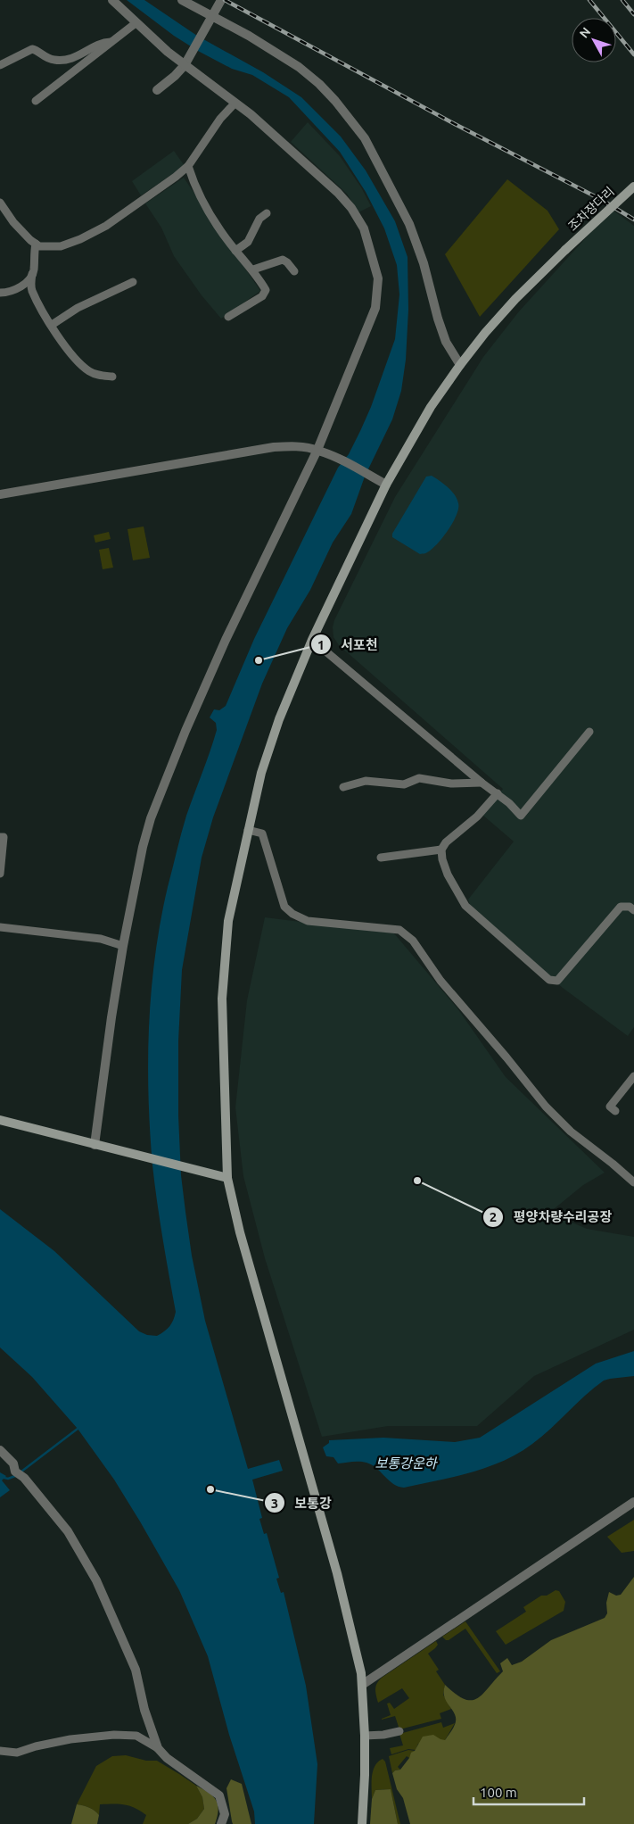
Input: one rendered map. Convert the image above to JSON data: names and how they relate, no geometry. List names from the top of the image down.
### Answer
{
  "streets": {
    "main road": ["조차장다리"]
  },
  "water": ["보통강운하"],
  "places": ["서포천", "평양차량수리공장", "보통강"],
  "scale_bar": "100 m",
  "north": "top left"
}
